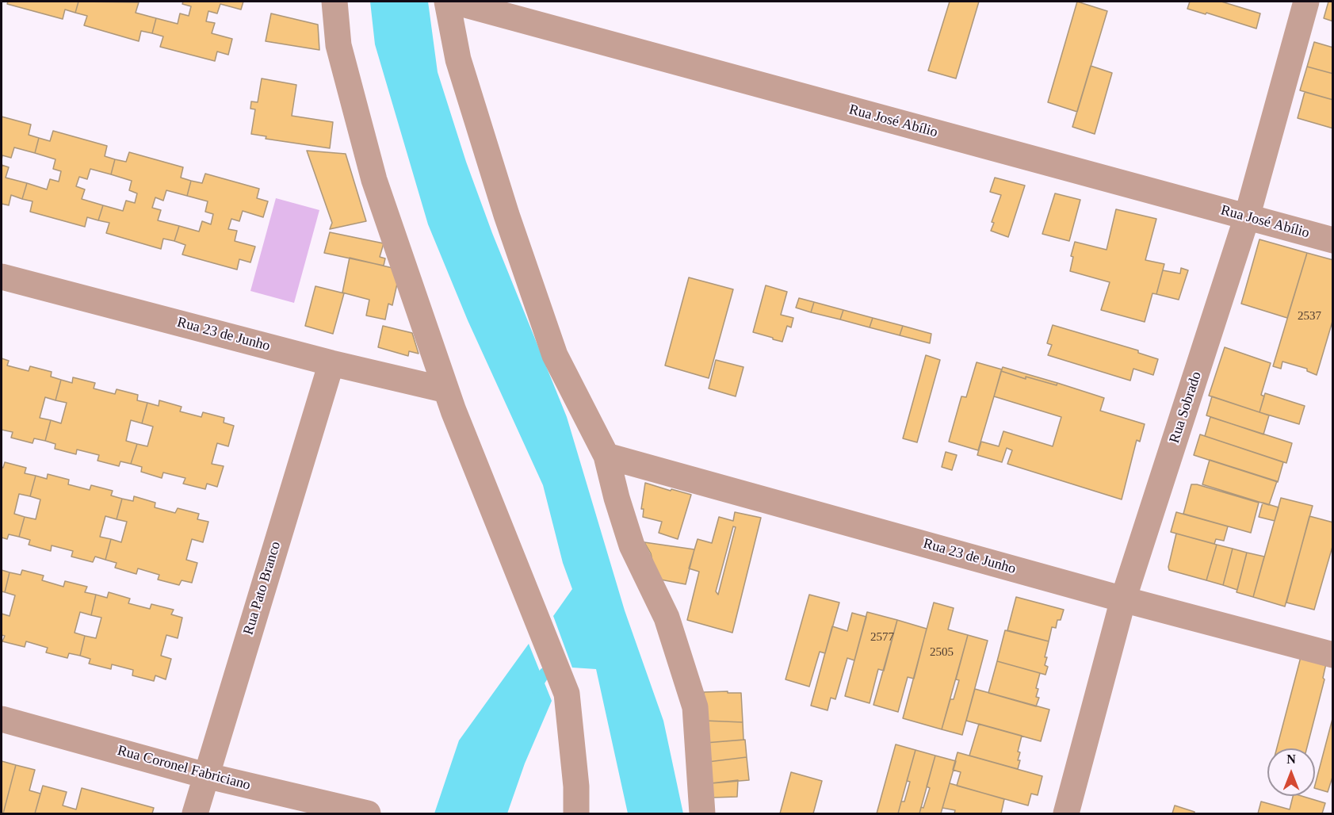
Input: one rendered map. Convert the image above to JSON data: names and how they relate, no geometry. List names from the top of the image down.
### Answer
{
  "streets": {
    "street": [
      "Rua José Abílio",
      "Rua 23 de Junho",
      "Rua Sobrado",
      "Rua Pato Branco",
      "Rua Coronel Fabriciano"
    ]
  },
  "crossings": [
    ["Rua José Abílio", "Rua Sobrado"],
    ["Rua 23 de Junho", "Rua Sobrado"],
    ["Rua 23 de Junho", "Rua Pato Branco"],
    ["Rua Pato Branco", "Rua Coronel Fabriciano"]
  ],
  "house_numbers": ["2537", "2577", "2505"],
  "north": "top"
}
